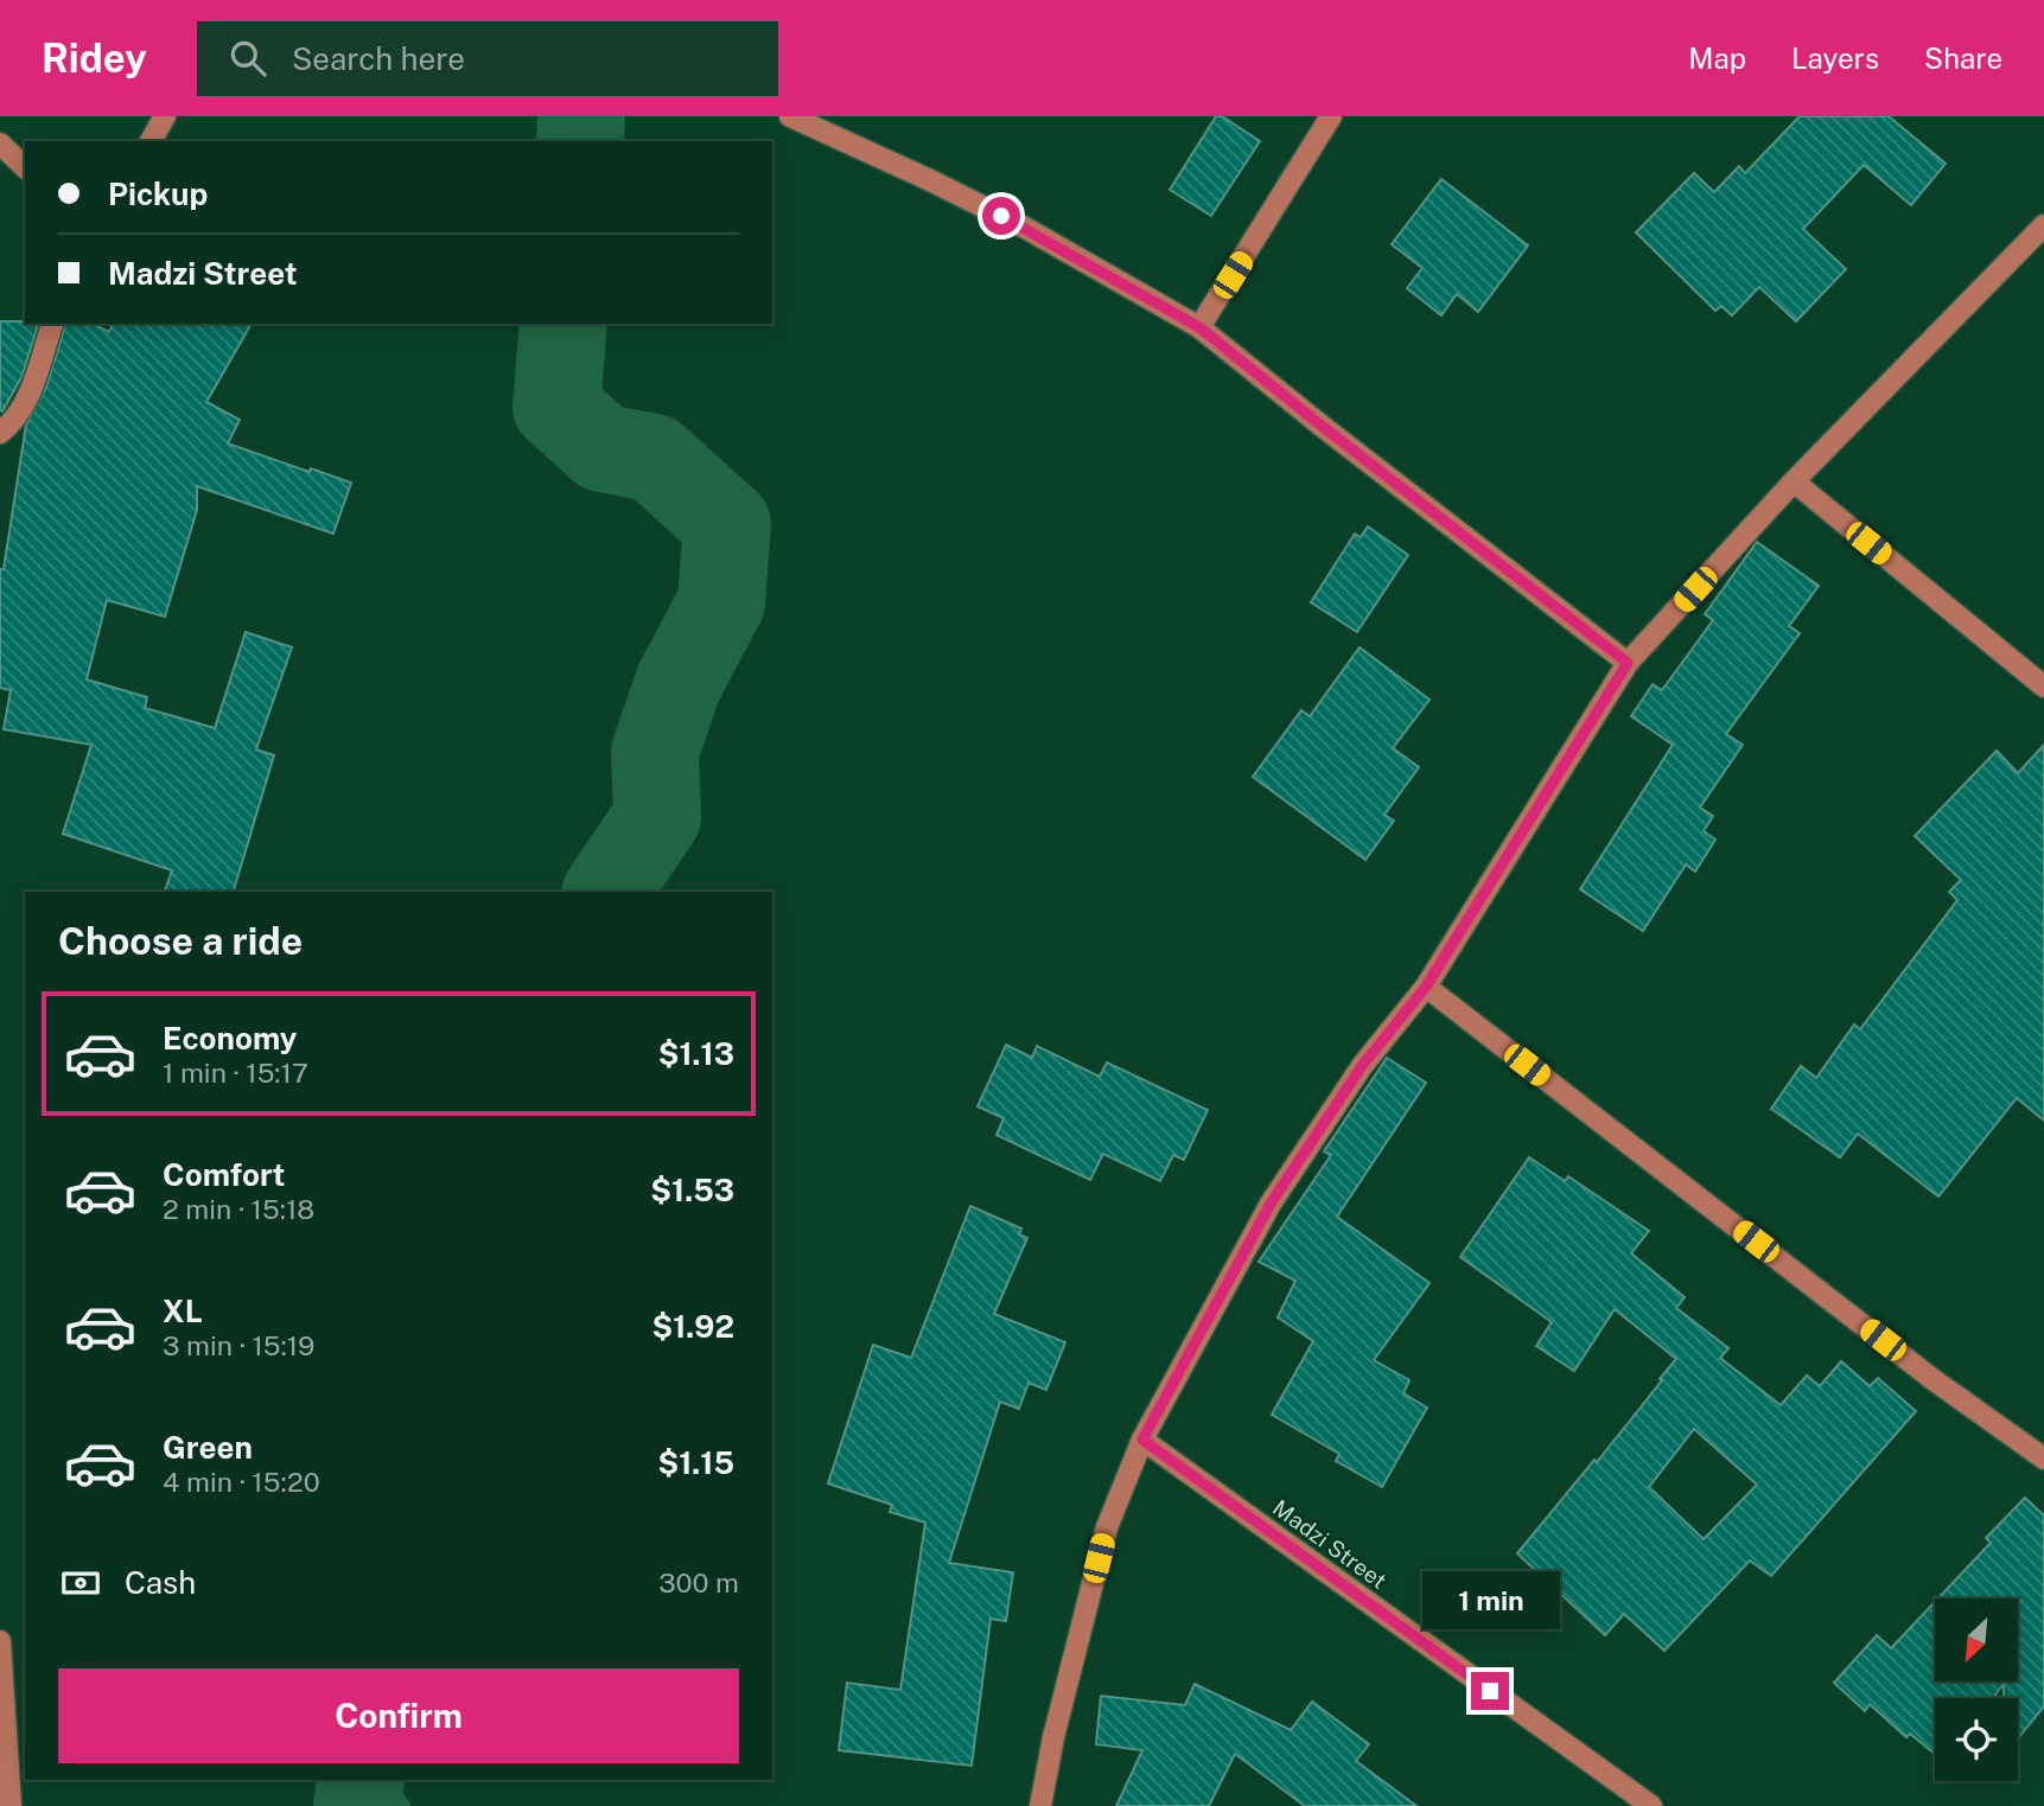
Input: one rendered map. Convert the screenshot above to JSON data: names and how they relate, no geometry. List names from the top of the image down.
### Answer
{
  "streets": {
    "street": ["Madzi Street"]
  },
  "north": "bottom left",
  "page": {
    "header": "Ridey",
    "search": "Search here",
    "nav": ["Map", "Layers", "Share"],
    "banner": ["Pickup", "Madzi Street"],
    "heading": "Choose a ride",
    "list": [
      {
        "name": "Economy",
        "note": "1 min · 15:17",
        "value": "$1.13"
      },
      {
        "name": "Comfort",
        "note": "2 min · 15:18",
        "value": "$1.53"
      },
      {
        "name": "XL",
        "note": "3 min · 15:19",
        "value": "$1.92"
      },
      {
        "name": "Green",
        "note": "4 min · 15:20",
        "value": "$1.15"
      }
    ],
    "pay": ["Cash", "300 m"],
    "bubble": "1 min",
    "buttons": "Confirm"
  }
}
